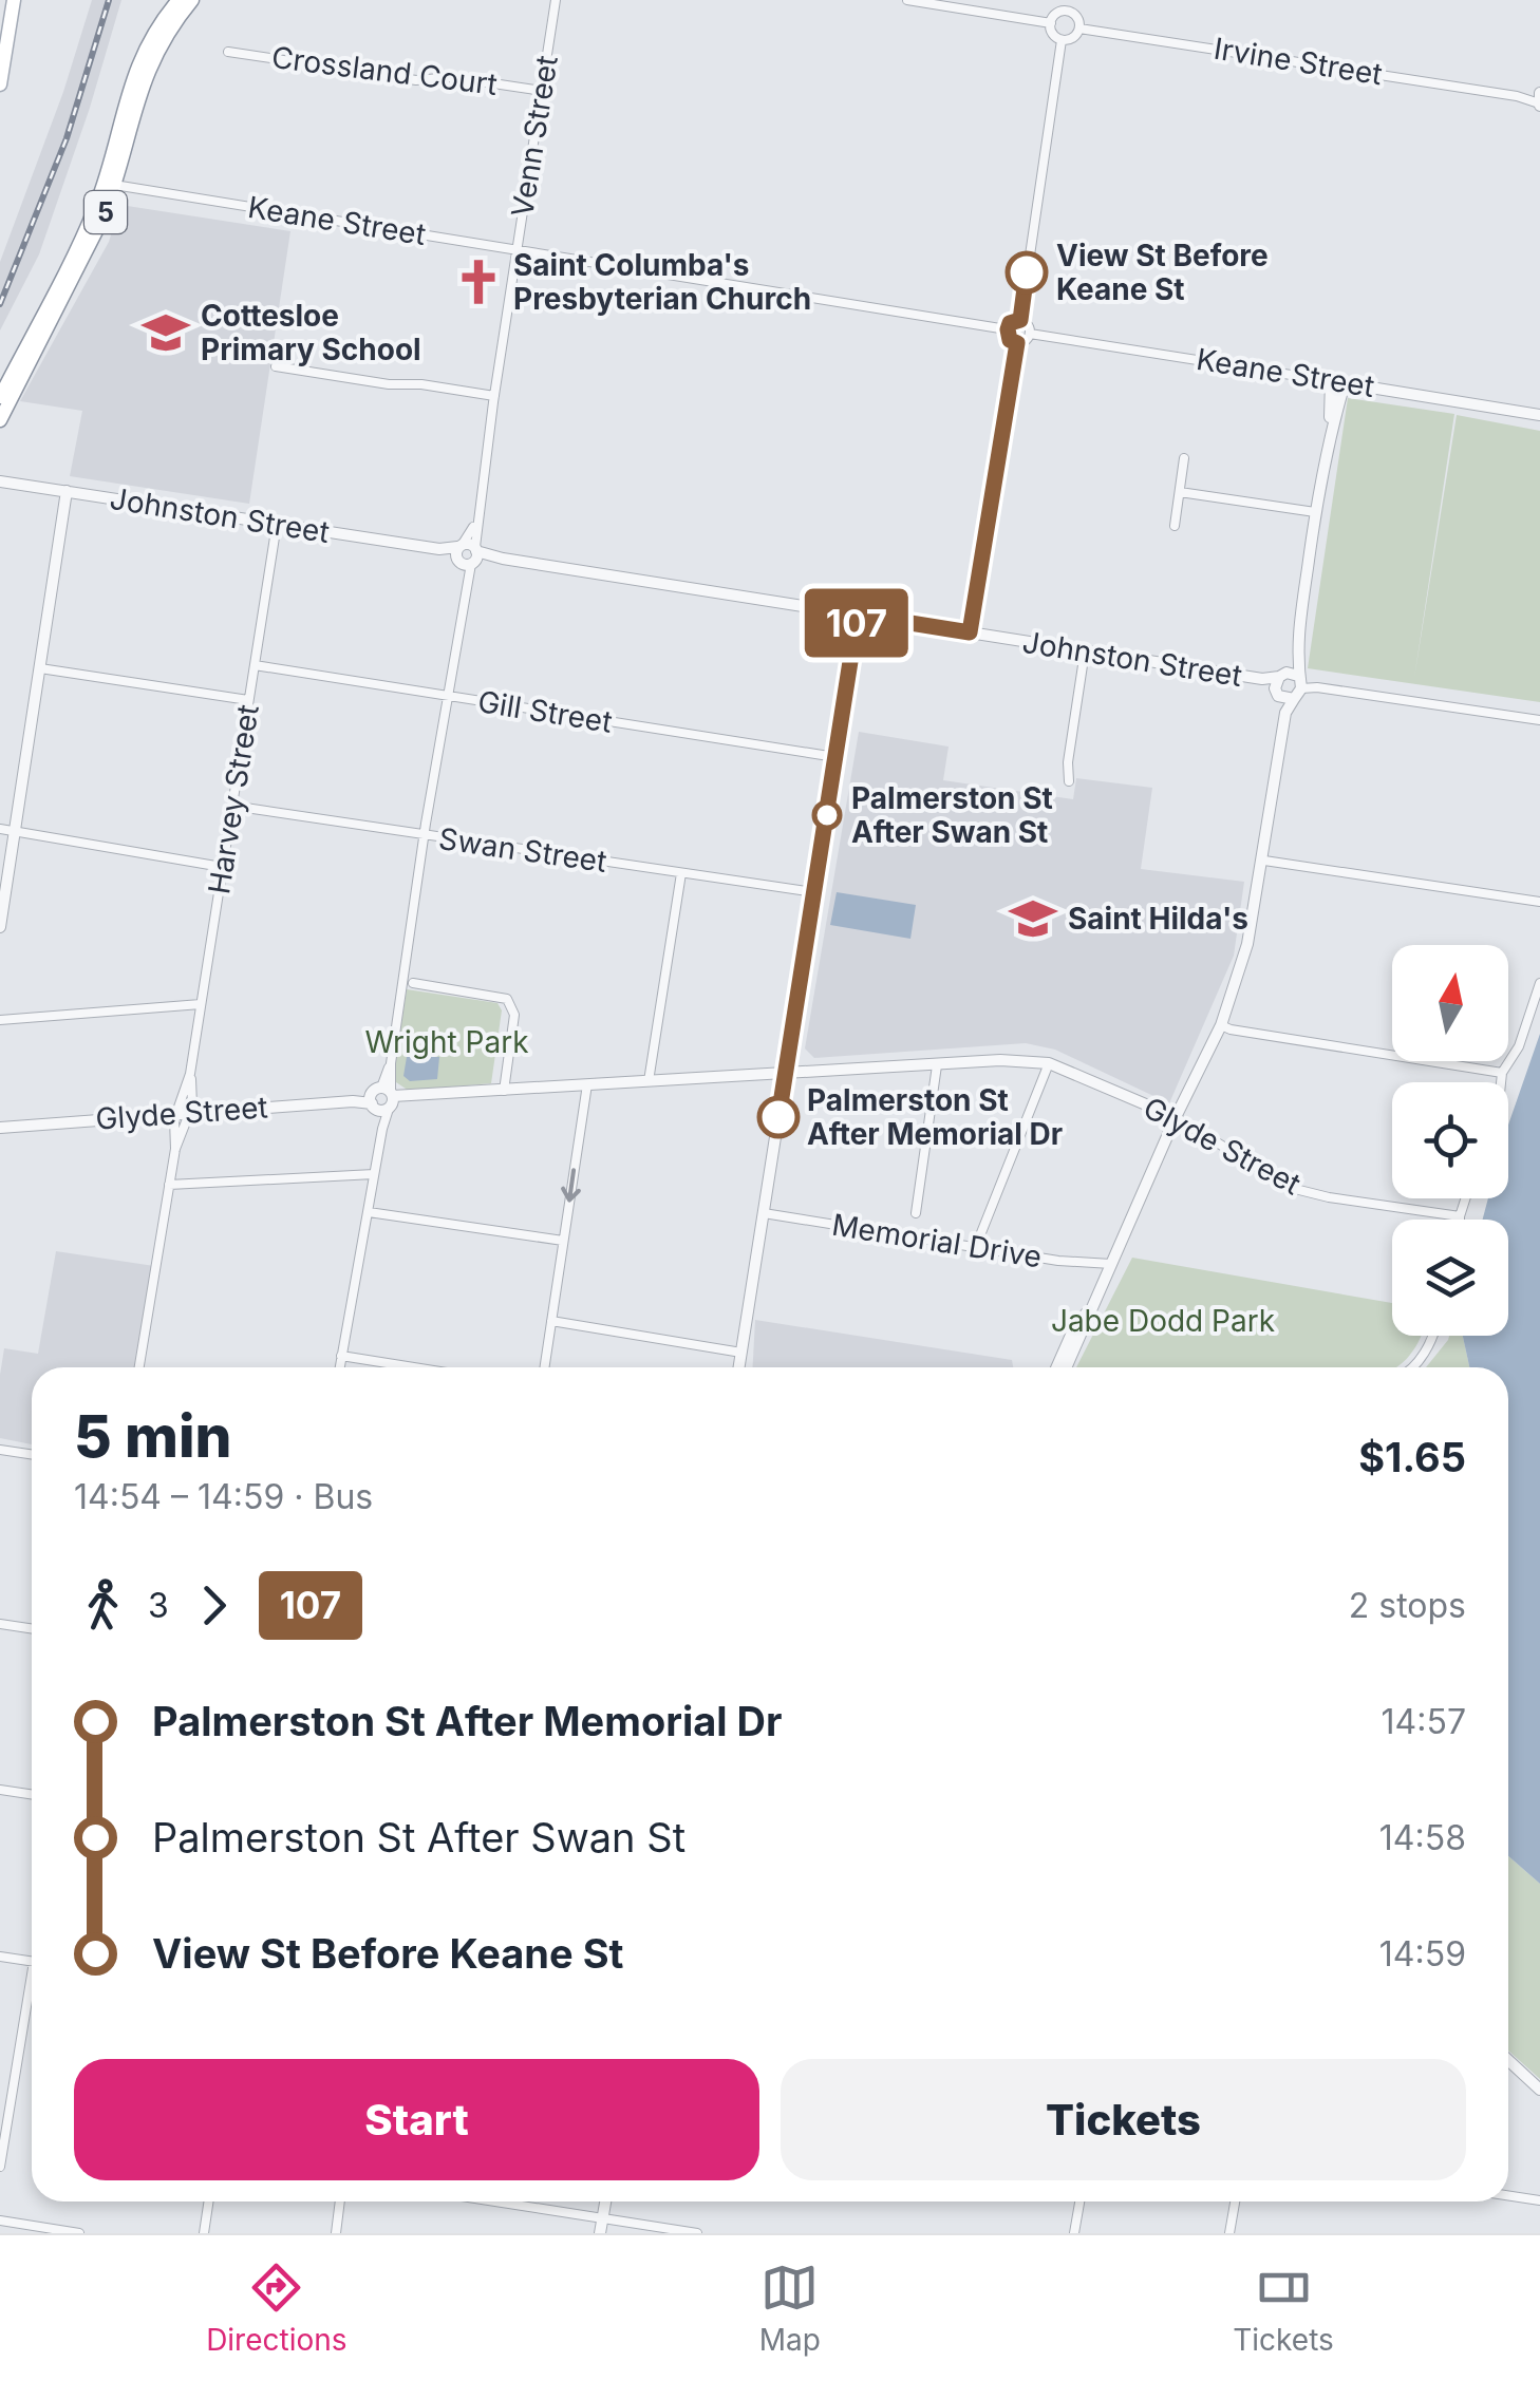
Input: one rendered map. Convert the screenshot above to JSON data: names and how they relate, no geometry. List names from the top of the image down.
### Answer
{
  "streets": {
    "main road": ["5"],
    "street": [
      "Irvine Street",
      "Crossland Court",
      "Venn Street",
      "Keane Street",
      "Johnston Street",
      "Gill Street",
      "Harvey Street",
      "Swan Street",
      "Glyde Street",
      "Memorial Drive"
    ]
  },
  "crossings": [
    ["Crossland Court", "Venn Street"],
    ["Venn Street", "Keane Street"],
    ["Venn Street", "Johnston Street"],
    ["Venn Street", "Gill Street"],
    ["Venn Street", "Swan Street"],
    ["Venn Street", "Glyde Street"],
    ["5", "Keane Street"],
    ["Johnston Street", "Harvey Street"],
    ["Gill Street", "Harvey Street"],
    ["Harvey Street", "Swan Street"],
    ["Harvey Street", "Glyde Street"]
  ],
  "parks": ["Wright Park", "Jabe Dodd Park"],
  "places": {
    "other": ["View St Before Keane St", "Palmerston St After Swan St", "Palmerston St After Memorial Dr"],
    "church": ["Saint Columba's Presbyterian Church"],
    "school or university": ["Cottesloe Primary School", "Saint Hilda's"]
  },
  "lines": ["bus line 107"],
  "north": "top",
  "page": {
    "on_map": "107",
    "heading": ["5 min", "14:54 – 14:59 · Bus", "$1.65"],
    "legs": ["3", "107", "2 stops"],
    "list": [
      {
        "name": "Palmerston St After Memorial Dr",
        "value": "14:57"
      },
      {
        "name": "Palmerston St After Swan St",
        "value": "14:58"
      },
      {
        "name": "View St Before Keane St",
        "value": "14:59"
      }
    ],
    "buttons": ["Start", "Tickets"],
    "tabs": ["Directions", "Map", "Tickets"]
  }
}
